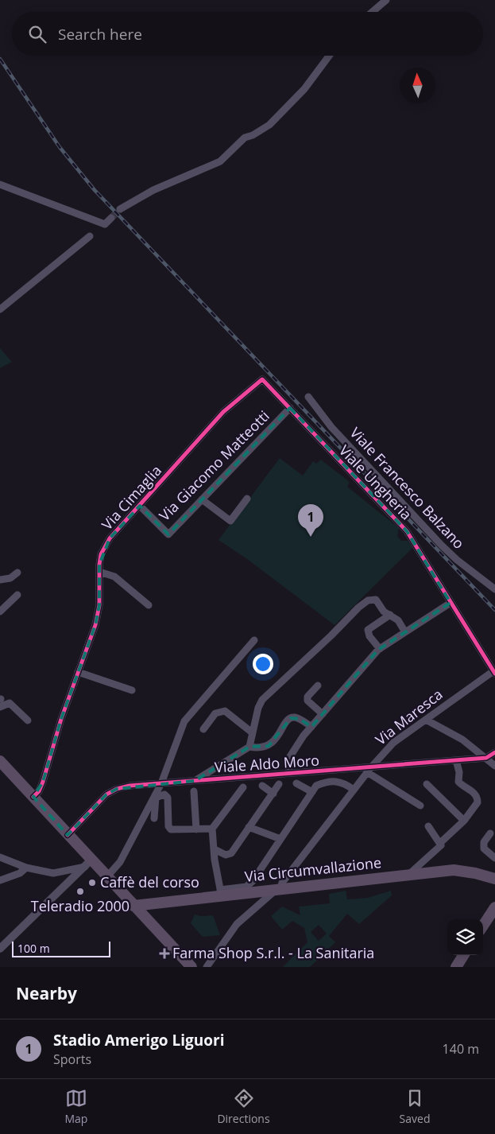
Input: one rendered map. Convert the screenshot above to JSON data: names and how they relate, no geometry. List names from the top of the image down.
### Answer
{
  "streets": {
    "main road": ["Via Circumvallazione"],
    "street": [
      "Via Giacomo Matteotti",
      "Viale Ungheria",
      "Viale Francesco Balzano",
      "Via Cimaglia",
      "Via Maresca",
      "Viale Aldo Moro"
    ]
  },
  "crossings": [
    ["Via Giacomo Matteotti", "Viale Ungheria"],
    ["Via Giacomo Matteotti", "Via Cimaglia"],
    ["Viale Ungheria", "Via Cimaglia"],
    ["Viale Ungheria", "Via Maresca"],
    ["Via Maresca", "Viale Aldo Moro"],
    ["Via Maresca", "Via Circumvallazione"]
  ],
  "places": {
    "other": ["Caffè del corso", "Teleradio 2000"],
    "health": ["Farma Shop S.r.l. - La Sanitaria"]
  },
  "scale_bar": "100 m",
  "north": "top",
  "page": {
    "search": "Search here",
    "pins": "1",
    "scale": "100 m",
    "heading": "Nearby",
    "list": [
      {
        "mark": "1",
        "name": "Stadio Amerigo Liguori",
        "note": "Sports",
        "value": "140 m"
      }
    ],
    "nav": ["Map", "Directions", "Saved"]
  }
}
